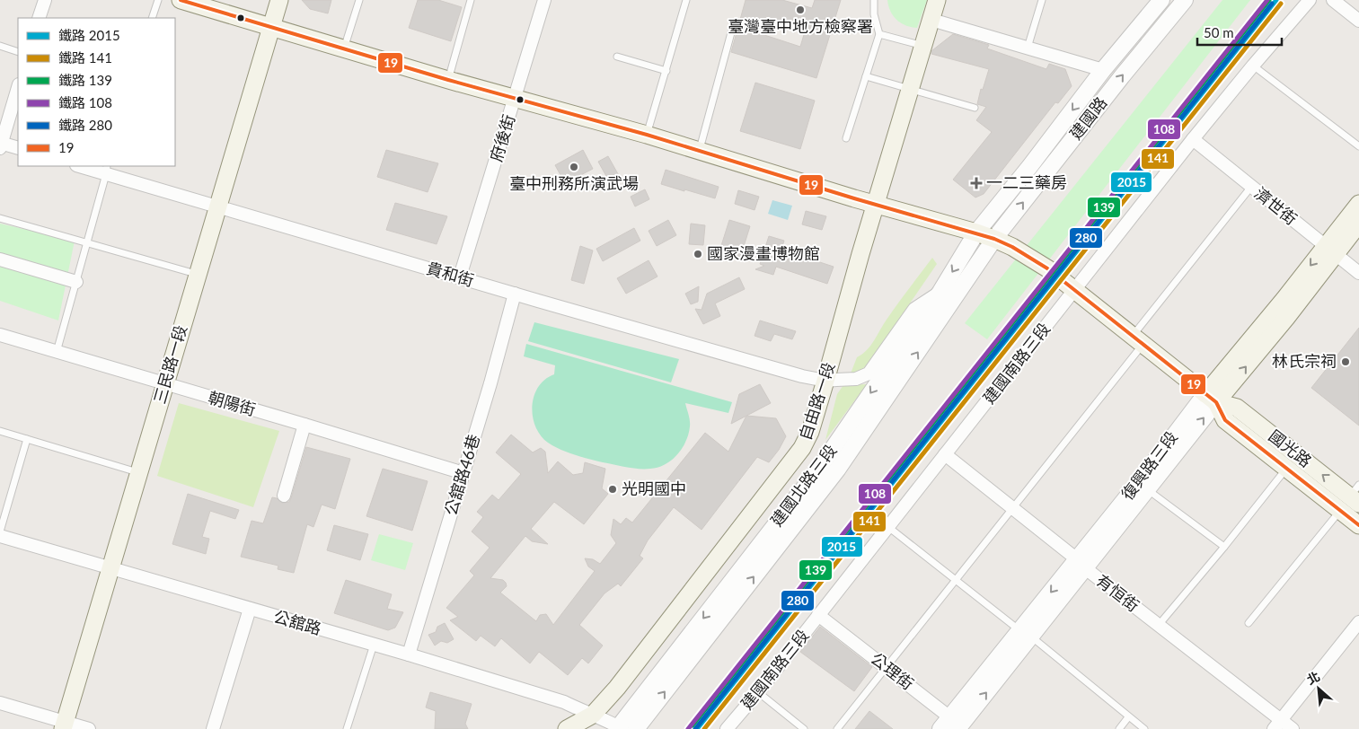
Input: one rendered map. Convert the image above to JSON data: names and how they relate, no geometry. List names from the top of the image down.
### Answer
{
  "streets": {
    "main road": [
      "三民路一段",
      "自由路一段",
      "國光路",
      "復興路三段"
    ],
    "street": [
      "建國路",
      "府後街",
      "濟世街",
      "貴和街",
      "建國南路三段",
      "朝陽街",
      "公舘路46巷",
      "建國北路三段",
      "有恒街",
      "公舘路",
      "公理街"
    ]
  },
  "crossings": [
    ["建國路", "國光路"],
    ["建國路", "建國北路三段"],
    ["府後街", "貴和街"],
    ["府後街", "國光路"],
    ["濟世街", "建國南路三段"],
    ["濟世街", "復興路三段"],
    ["貴和街", "三民路一段"],
    ["貴和街", "自由路一段"],
    ["貴和街", "公舘路46巷"],
    ["貴和街", "建國北路三段"],
    ["建國南路三段", "國光路"],
    ["建國南路三段", "有恒街"],
    ["建國南路三段", "公理街"],
    ["三民路一段", "朝陽街"],
    ["三民路一段", "國光路"],
    ["三民路一段", "公舘路"],
    ["自由路一段", "國光路"],
    ["自由路一段", "公舘路"],
    ["朝陽街", "公舘路46巷"],
    ["國光路", "復興路三段"],
    ["國光路", "建國北路三段"],
    ["復興路三段", "有恒街"],
    ["復興路三段", "公理街"],
    ["公舘路46巷", "公舘路"],
    ["建國北路三段", "公舘路"]
  ],
  "places": {
    "other": [
      "臺灣臺中地方檢察署",
      "臺中刑務所演武場",
      "國家漫畫博物館",
      "林氏宗祠",
      "光明國中"
    ],
    "health": ["一二三藥房"]
  },
  "lines": [
    "rail line 2015",
    "rail line 139",
    "rail line 108",
    "transit line 19",
    "rail line 141",
    "rail line 280"
  ],
  "legend": [
    "鐵路 2015",
    "鐵路 141",
    "鐵路 139",
    "鐵路 108",
    "鐵路 280",
    "19"
  ],
  "scale_bar": "50 m",
  "north": "top left"
}
